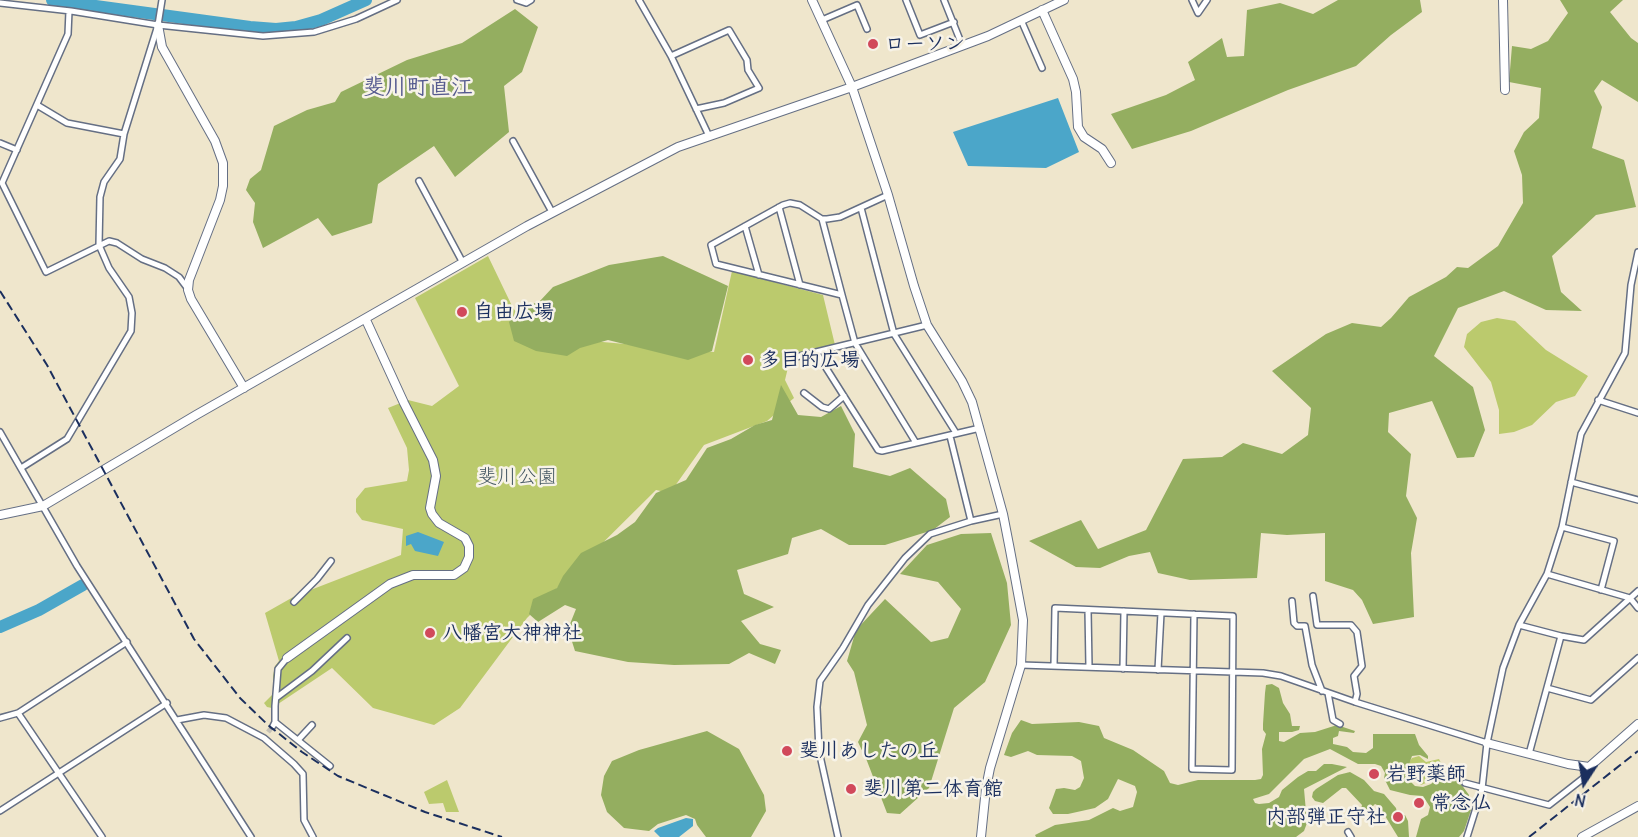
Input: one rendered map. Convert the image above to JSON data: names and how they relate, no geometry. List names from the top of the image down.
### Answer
{
  "districts": ["斐川町直江"],
  "parks": ["斐川公園"],
  "places": [
    "ローソン",
    "自由広場",
    "多目的広場",
    "八幡宮大神神社",
    "斐川あしたの丘",
    "岩野薬師",
    "斐川第二体育館",
    "常念仏",
    "内部弾正守社"
  ],
  "north": "bottom"
}
